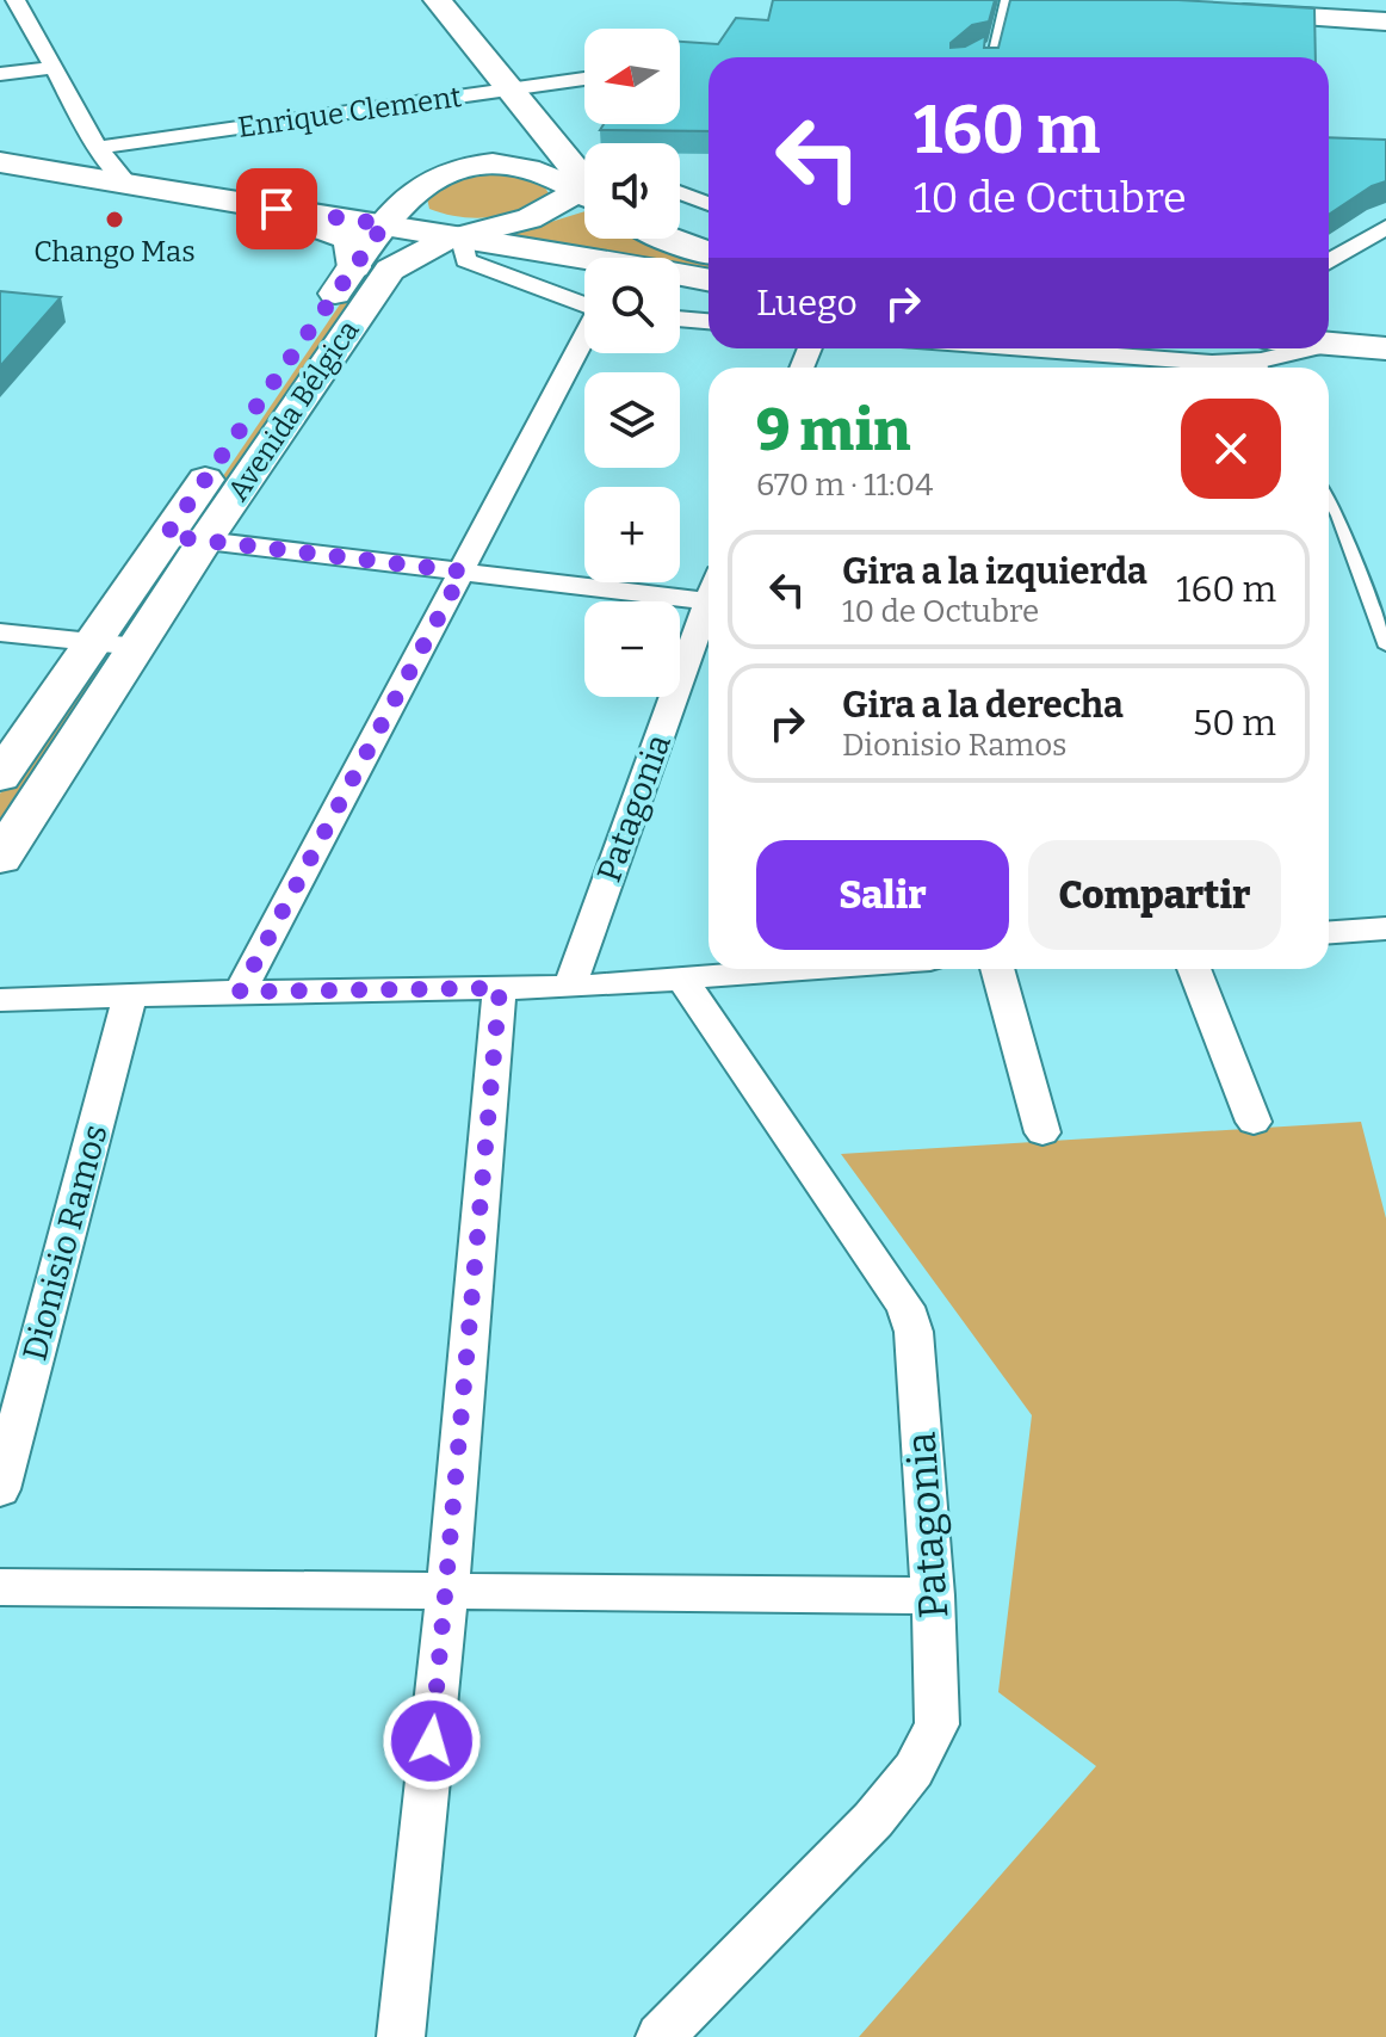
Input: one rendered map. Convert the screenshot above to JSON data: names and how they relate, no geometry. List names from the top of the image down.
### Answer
{
  "streets": {
    "main road": ["Avenida Bélgica"],
    "street": ["Enrique Clement", "Patagonia", "Dionisio Ramos"]
  },
  "places": ["Chango Mas"],
  "north": "left",
  "page": {
    "map_buttons": ["+", "−"],
    "turn": ["160 m", "10 de Octubre"],
    "then": "Luego",
    "heading": ["9 min", "670 m · 11:04"],
    "list": [
      {
        "name": "Gira a la izquierda",
        "note": "10 de Octubre",
        "value": "160 m"
      },
      {
        "name": "Gira a la derecha",
        "note": "Dionisio Ramos",
        "value": "50 m"
      }
    ],
    "buttons": ["Salir", "Compartir"]
  }
}
